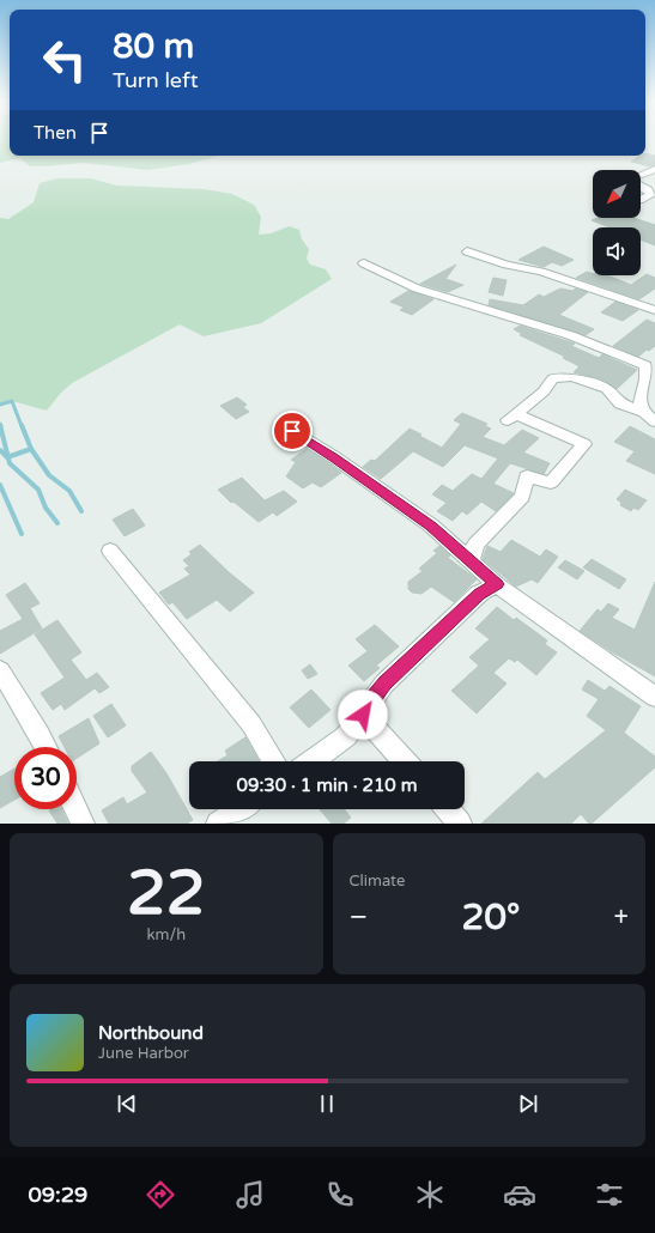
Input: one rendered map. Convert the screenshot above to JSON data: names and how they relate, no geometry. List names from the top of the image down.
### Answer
{
  "north": "bottom left",
  "page": {
    "turn": ["80 m", "Turn left"],
    "then": "Then",
    "limit": "30",
    "trip": "09:30 · 1 min · 210 m",
    "tile": [
      ["22", "km/h"],
      "Climate"
    ],
    "heat": ["−", "20°", "+"],
    "song": ["Northbound", "June Harbor"],
    "tabs": "09:29"
  }
}
